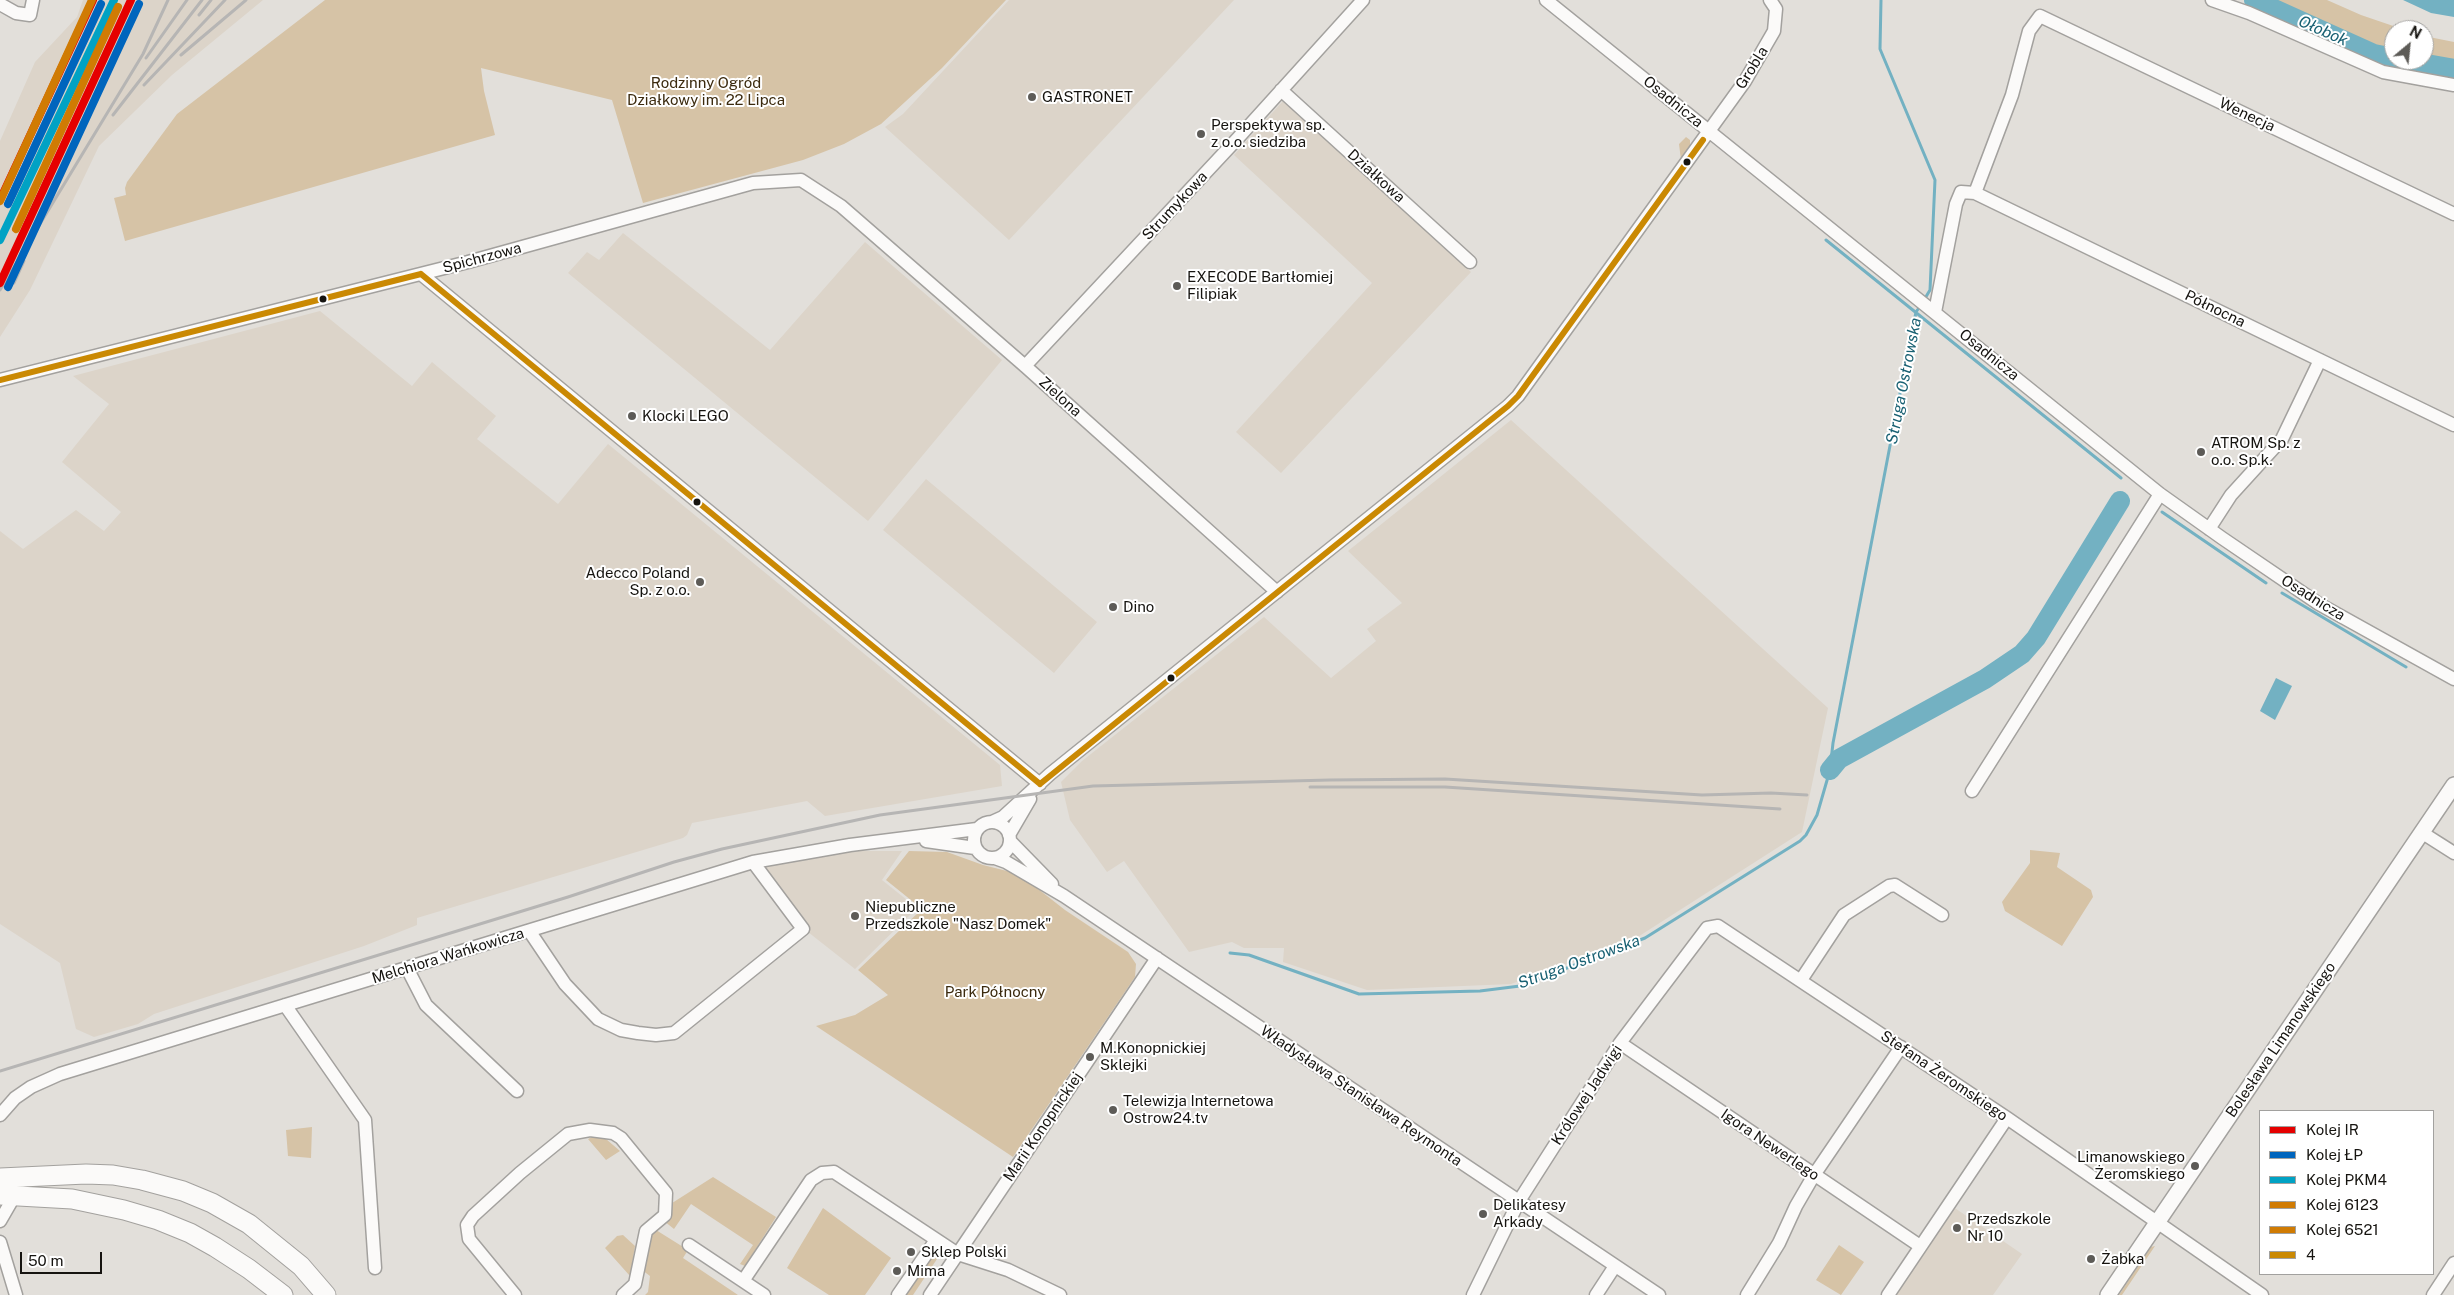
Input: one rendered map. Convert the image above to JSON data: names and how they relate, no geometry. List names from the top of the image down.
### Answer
{
  "streets": {
    "street": [
      "Grobla",
      "Osadnicza",
      "Wenecja",
      "Działkowa",
      "Strumykowa",
      "Spichrzowa",
      "Północna",
      "Zielona",
      "Melchiora Wańkowicza",
      "Bolesława Limanowskiego",
      "Stefana Żeromskiego",
      "Królowej Jadwigi",
      "Władysława Stanisława Reymonta",
      "Marii Konopnickiej",
      "Igora Newerlego"
    ]
  },
  "crossings": [
    ["Grobla", "Osadnicza"],
    ["Wenecja", "Północna"],
    ["Działkowa", "Strumykowa"],
    ["Strumykowa", "Zielona"],
    ["Spichrzowa", "Zielona"],
    ["Melchiora Wańkowicza", "Władysława Stanisława Reymonta"],
    ["Bolesława Limanowskiego", "Stefana Żeromskiego"],
    ["Stefana Żeromskiego", "Królowej Jadwigi"],
    ["Królowej Jadwigi", "Władysława Stanisława Reymonta"],
    ["Królowej Jadwigi", "Igora Newerlego"],
    ["Władysława Stanisława Reymonta", "Marii Konopnickiej"]
  ],
  "water": ["Ołobok", "Struga Ostrowska"],
  "parks": ["Rodzinny Ogród Działkowy im. 22 Lipca", "Park Północny"],
  "places": [
    "GASTRONET",
    "Perspektywa sp. z o.o. siedziba",
    "EXECODE Bartłomiej Filipiak",
    "Klocki LEGO",
    "ATROM Sp. z o.o. Sp.k.",
    "Adecco Poland Sp. z o.o.",
    "Dino",
    "Niepubliczne Przedszkole \"Nasz Domek\"",
    "M.Konopnickiej Sklejki",
    "Telewizja Internetowa Ostrow24.tv",
    "Limanowskiego Żeromskiego",
    "Delikatesy Arkady",
    "Przedszkole Nr 10",
    "Sklep Polski",
    "Żabka",
    "Mima"
  ],
  "lines": [
    "rail line IR",
    "rail line PKM4",
    "rail line 6123",
    "rail line ŁP",
    "rail line 6521",
    "transit line 4"
  ],
  "legend": [
    "Kolej IR",
    "Kolej ŁP",
    "Kolej PKM4",
    "Kolej 6123",
    "Kolej 6521",
    "4"
  ],
  "scale_bar": "50 m",
  "north": "top right"
}
